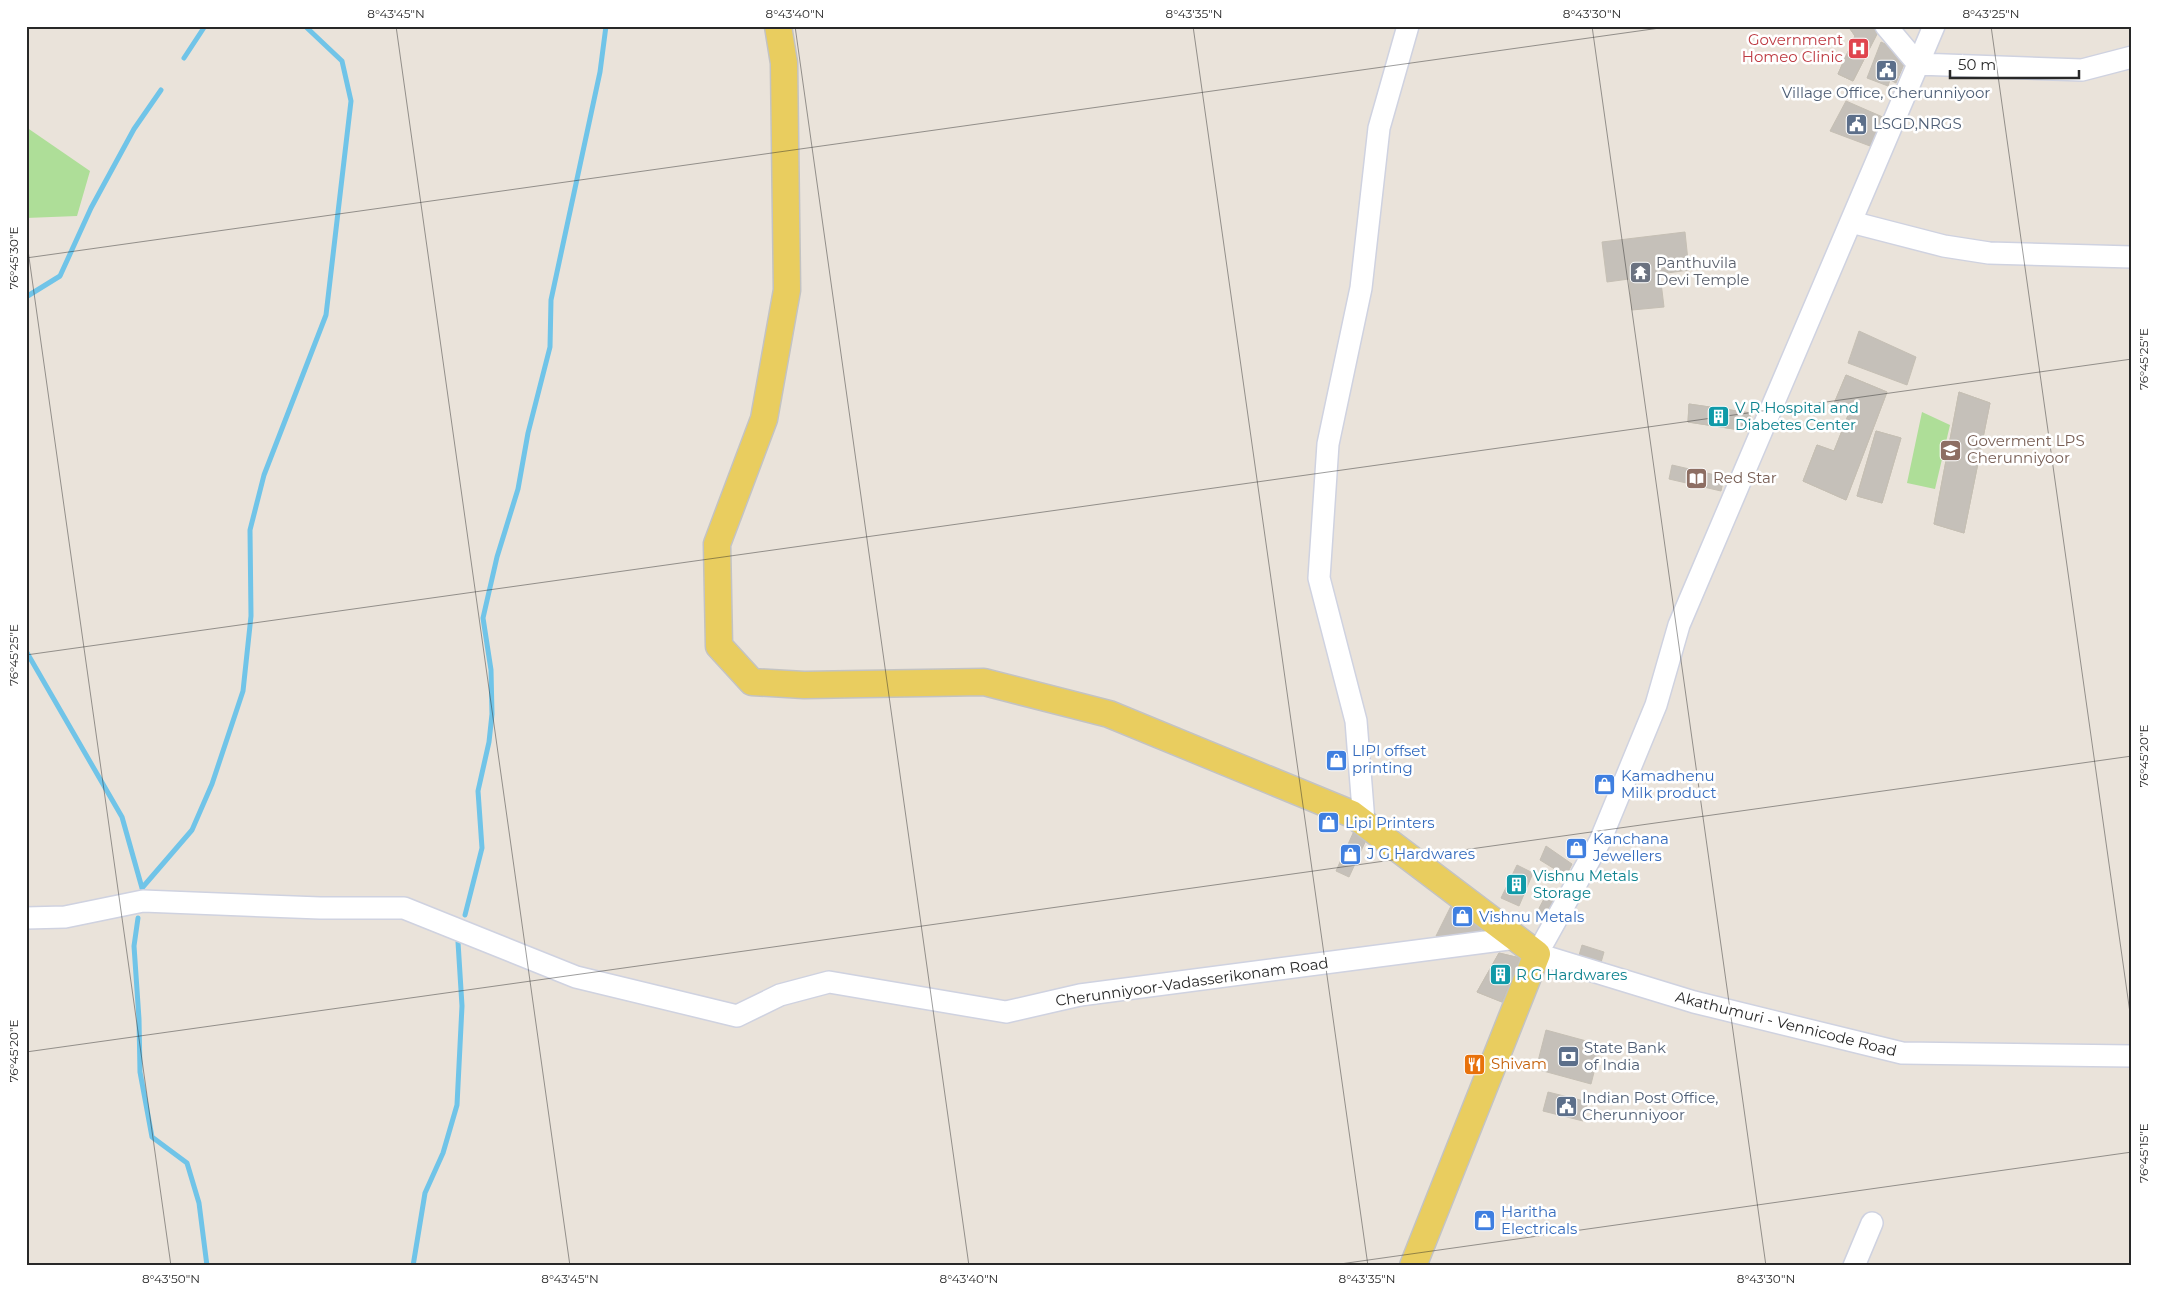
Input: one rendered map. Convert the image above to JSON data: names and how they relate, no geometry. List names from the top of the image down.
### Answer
{
  "streets": {
    "street": ["Cherunniyoor-Vadasserikonam Road", "Akathumuri - Vennicode Road"]
  },
  "places": {
    "hospital": ["Government Homeo Clinic"],
    "public building": ["Village Office, Cherunniyoor", "LSGD,NRGS", "Indian Post Office, Cherunniyoor"],
    "temple": ["Panthuvila Devi Temple"],
    "building": ["V R Hospital and Diabetes Center", "Vishnu Metals Storage", "R G Hardwares"],
    "school or university": ["Goverment LPS Cherunniyoor"],
    "library": ["Red Star"],
    "shop": [
      "LIPI offset printing",
      "Kamadhenu Milk product",
      "Lipi Printers",
      "Kanchana Jewellers",
      "J G Hardwares",
      "Vishnu Metals",
      "Haritha Electricals"
    ],
    "bank": ["State Bank of India"],
    "restaurant": ["Shivam"]
  },
  "scale_bar": "50 m",
  "coordinates": [
    "8°43'45\"N",
    "8°43'40\"N",
    "8°43'35\"N",
    "8°43'30\"N",
    "8°43'25\"N",
    "76°45'30\"E",
    "76°45'25\"E",
    "76°45'20\"E",
    "76°45'15\"E",
    "8°43'50\"N"
  ]
}
